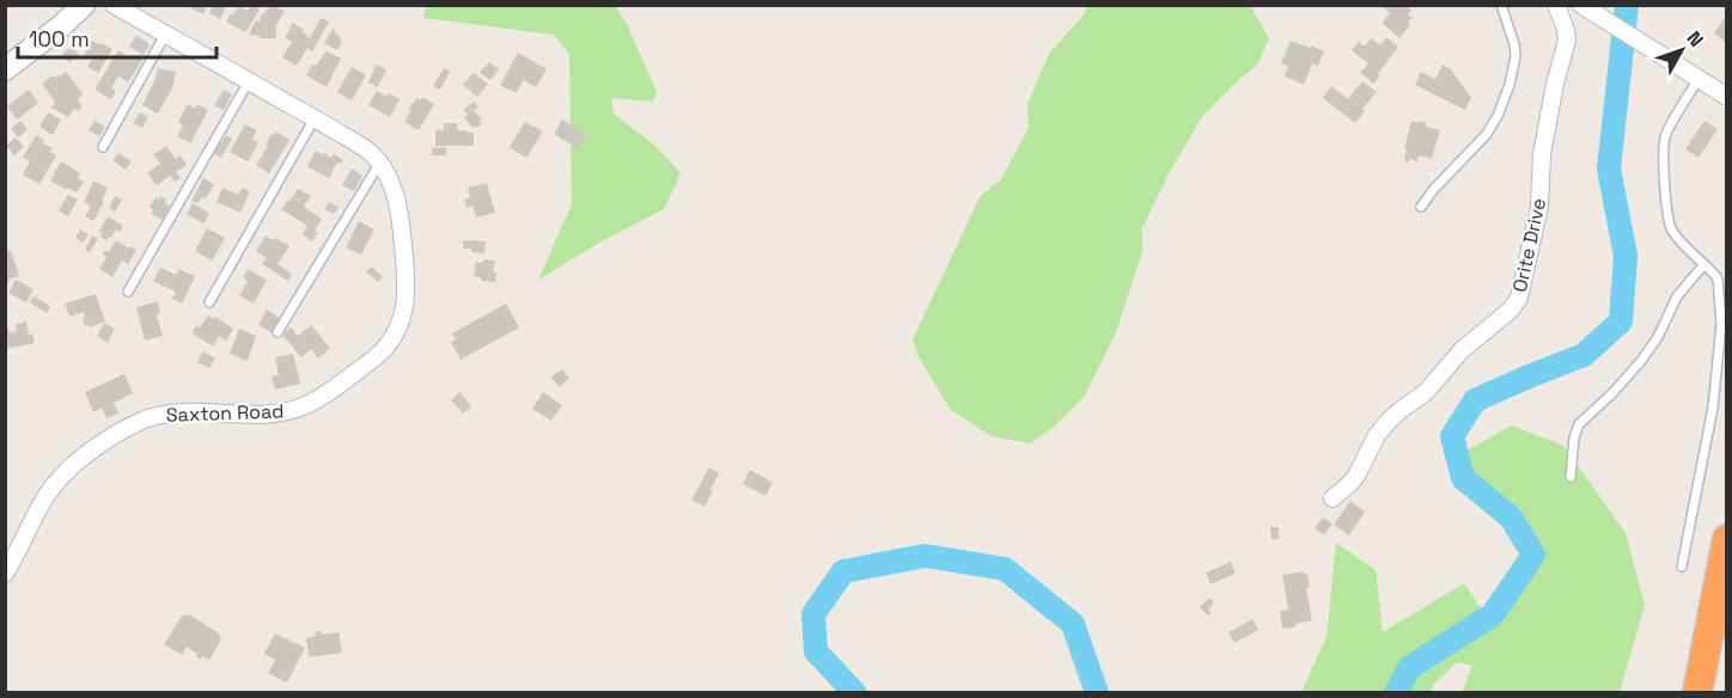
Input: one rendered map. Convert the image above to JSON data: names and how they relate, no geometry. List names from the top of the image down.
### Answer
{
  "streets": {
    "street": ["Orite Drive", "Saxton Road"]
  },
  "scale_bar": "100 m",
  "north": "top right"
}
